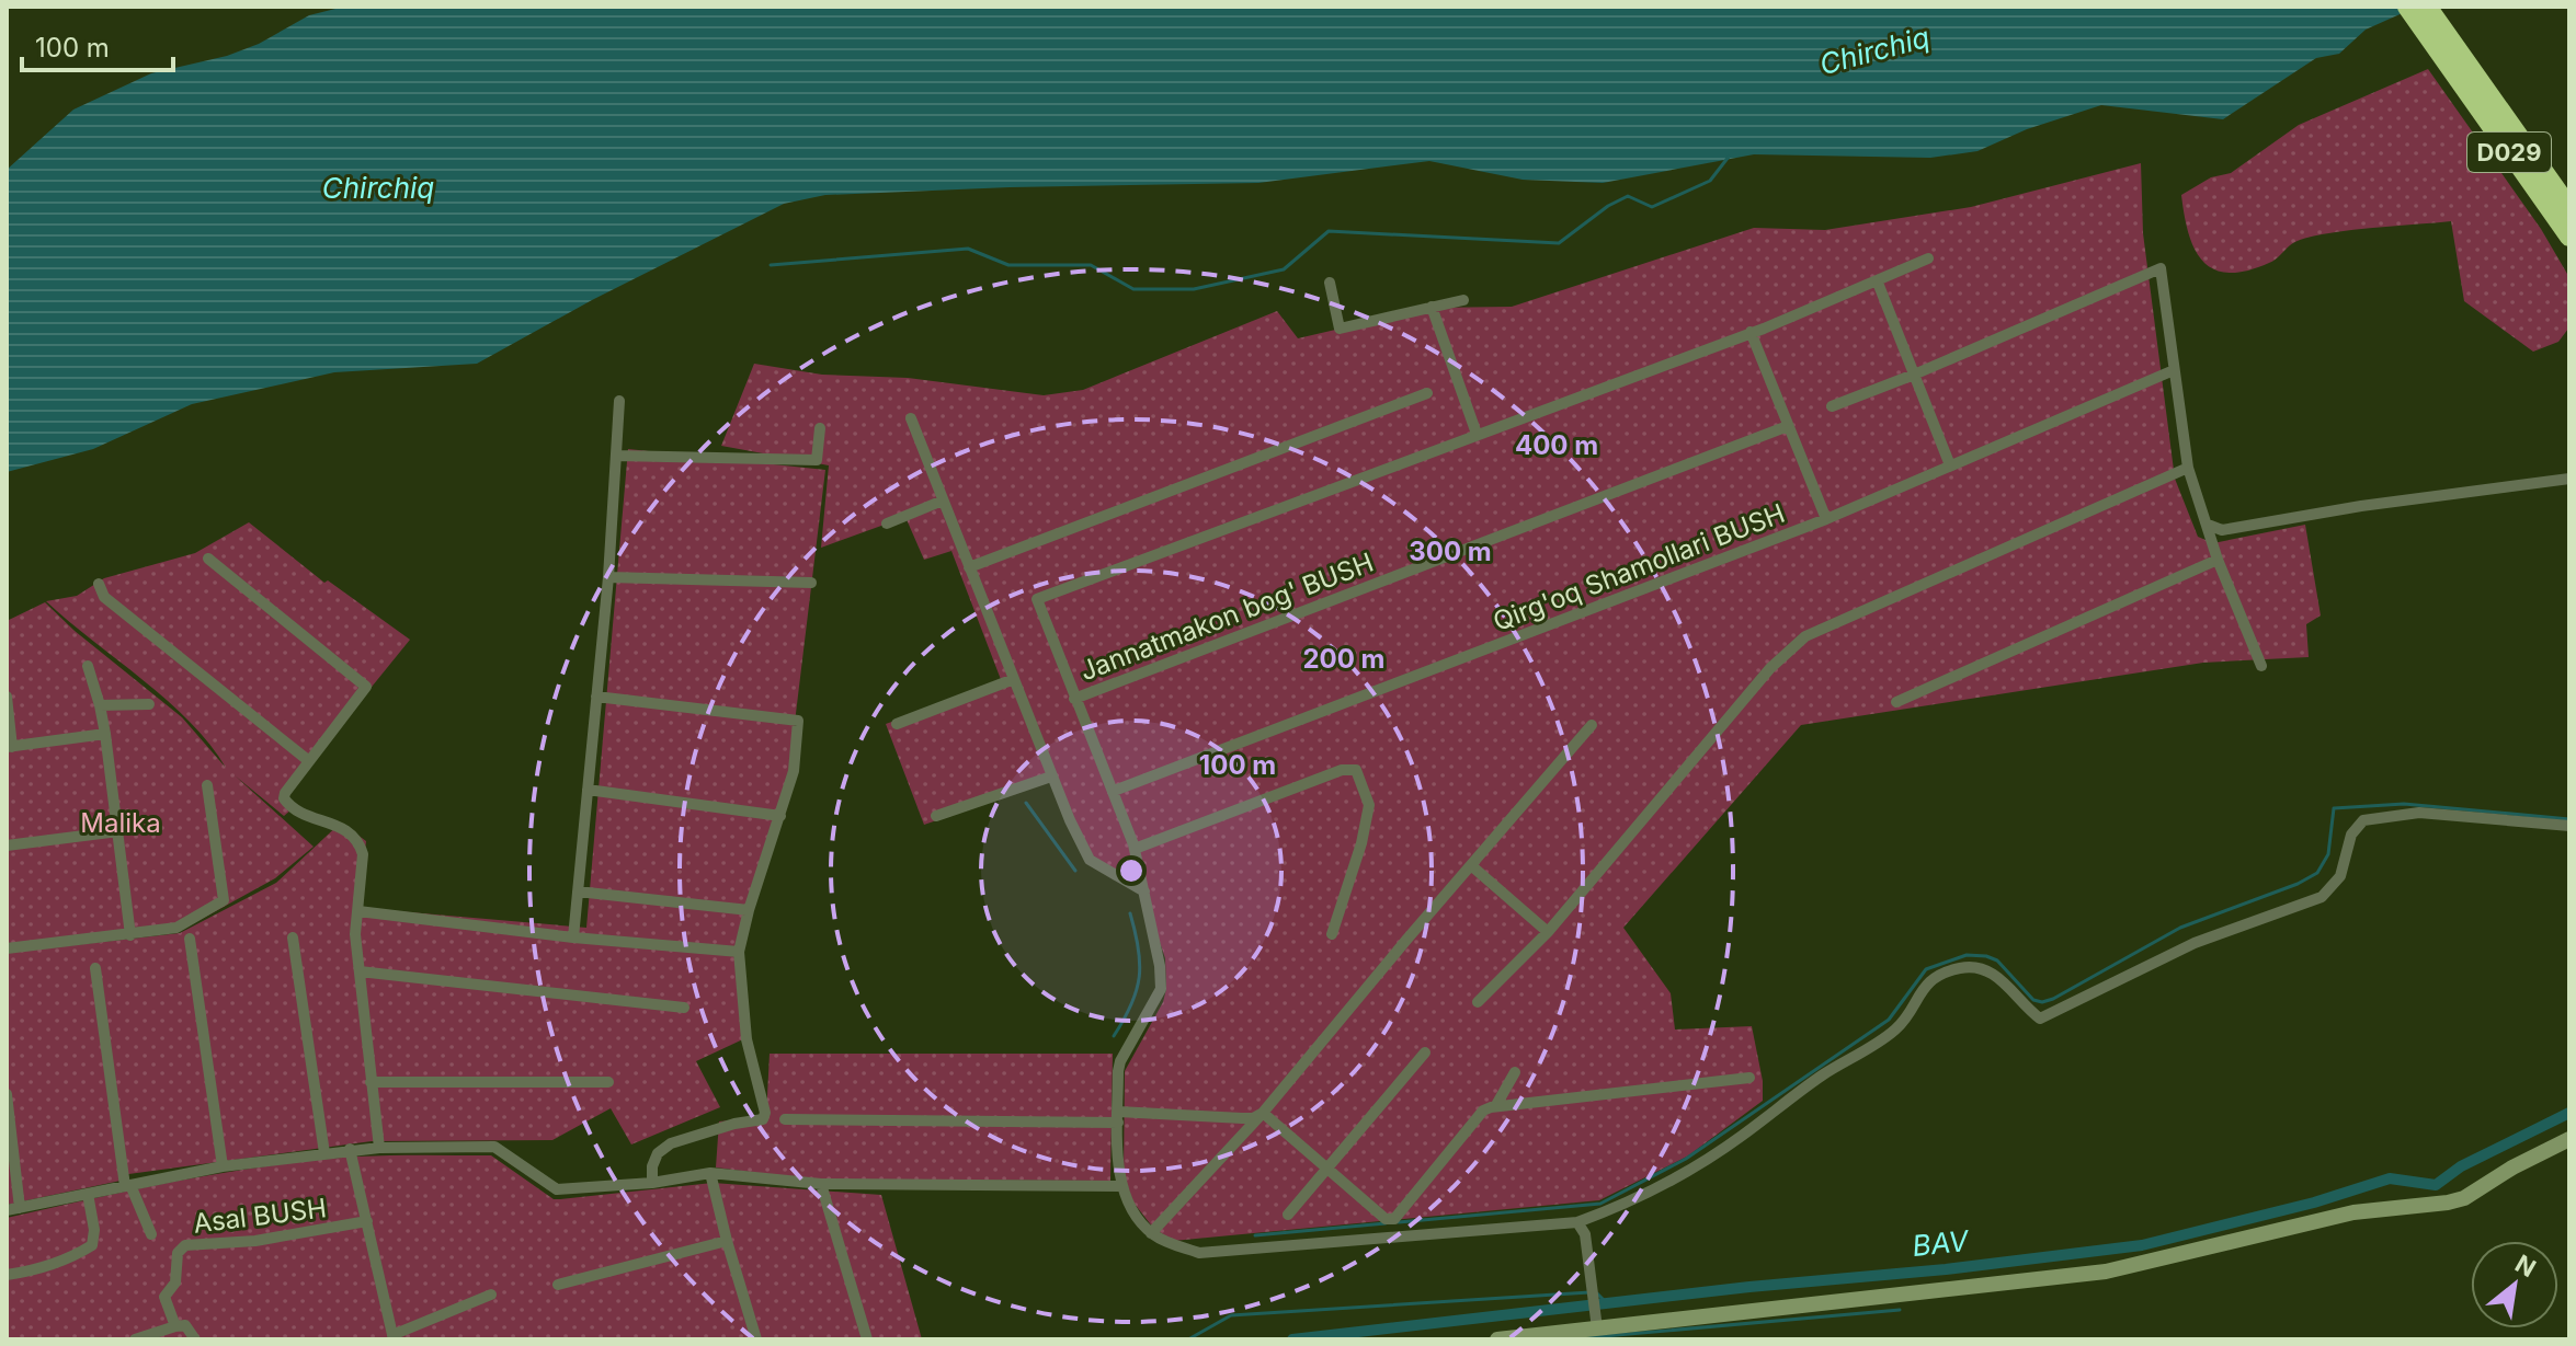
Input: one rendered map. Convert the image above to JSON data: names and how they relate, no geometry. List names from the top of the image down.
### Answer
{
  "streets": {
    "highway": ["D029"],
    "street": ["Qirg'oq Shamollari BUSH", "Jannatmakon bog' BUSH", "Asal BUSH"]
  },
  "water": ["Chirchiq", "BAV"],
  "parks": ["Malika"],
  "scale_bar": "100 m",
  "north": "top right",
  "rings": [
    "400 m",
    "300 m",
    "200 m",
    "100 m"
  ]
}
